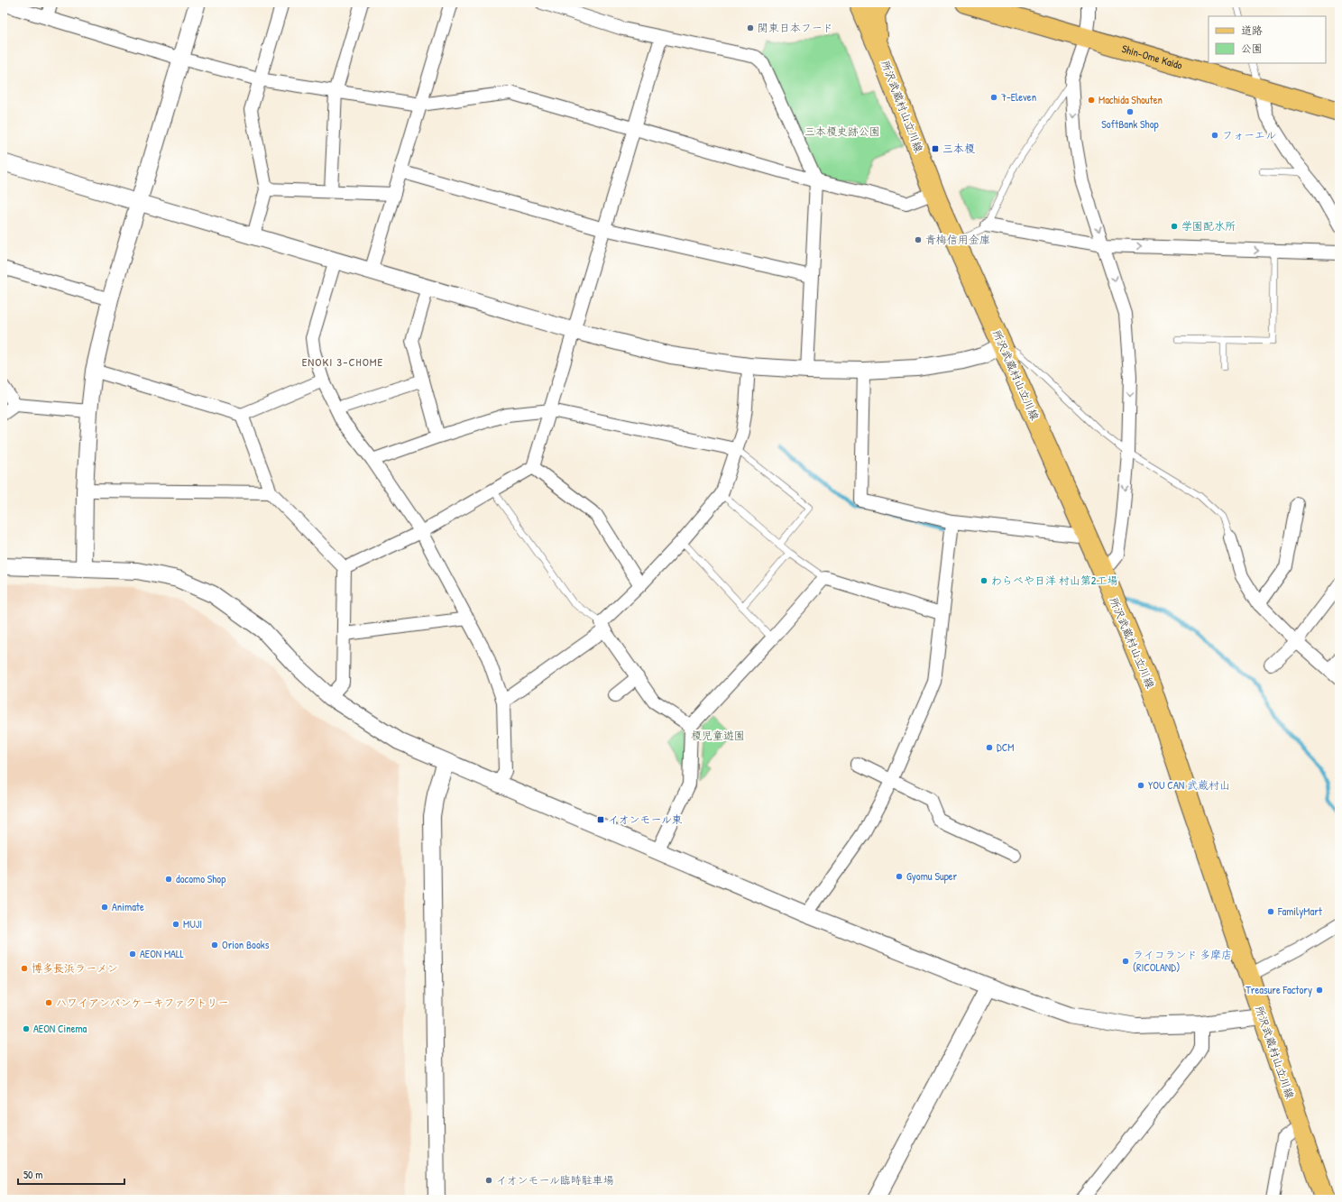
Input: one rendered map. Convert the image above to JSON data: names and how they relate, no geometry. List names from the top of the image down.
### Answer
{
  "streets": {
    "main road": ["Shin-Ome Kaido", "所沢武蔵村山立川線"]
  },
  "districts": ["ENOKI 3-CHOME"],
  "parks": ["三本榎史跡公園", "榎児童遊園"],
  "places": {
    "other": [
      "関東日本フード",
      "7-Eleven",
      "Machida Shouten",
      "SoftBank Shop",
      "フォーエル",
      "学園配水所",
      "青梅信用金庫",
      "わらべや日洋 村山第2工場",
      "DCM",
      "YOU CAN 武蔵村山",
      "Gyomu Super",
      "docomo Shop",
      "Animate",
      "FamilyMart",
      "MUJI",
      "Orion Books",
      "AEON MALL",
      "ライコランド 多摩店 (RICOLAND)",
      "博多長浜ラーメン",
      "Treasure Factory",
      "ハワイアンパンケーキファクトリー",
      "AEON Cinema",
      "イオンモール臨時駐車場"
    ],
    "transit": ["三本榎", "イオンモール東"]
  },
  "legend": ["道路", "公園"],
  "scale_bar": "50 m"
}
